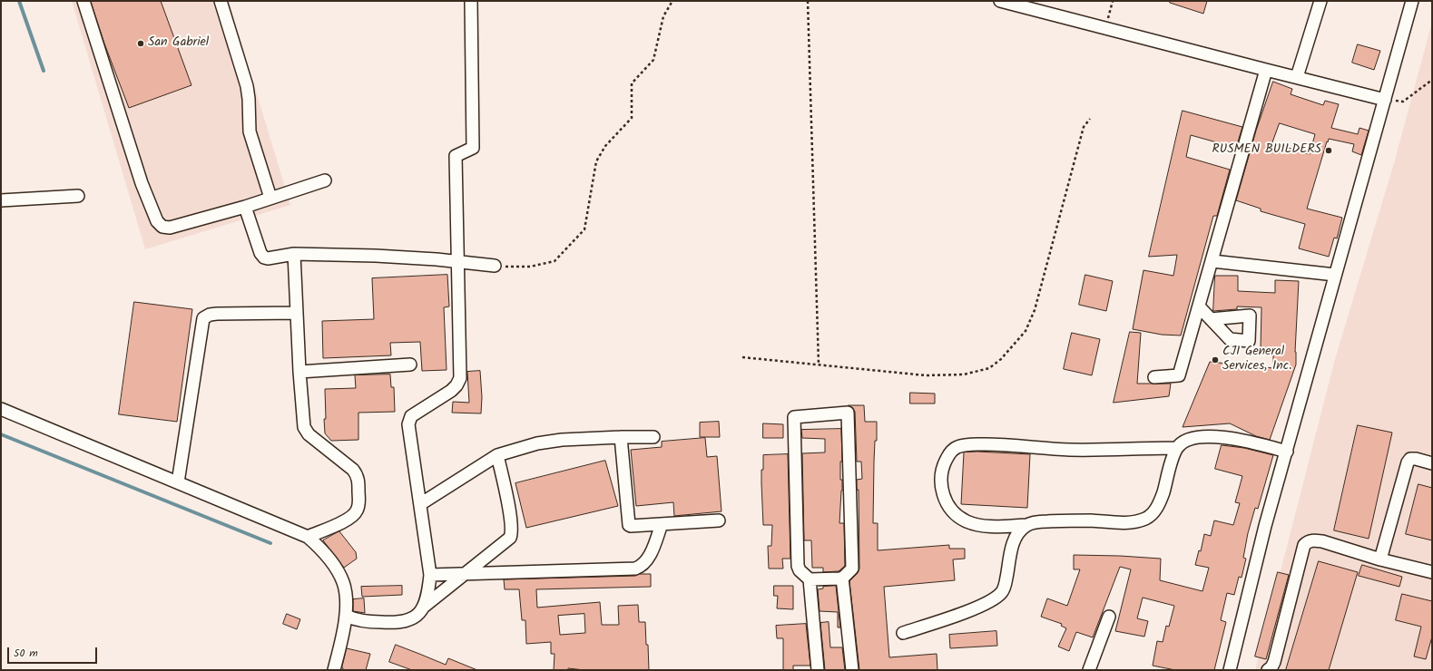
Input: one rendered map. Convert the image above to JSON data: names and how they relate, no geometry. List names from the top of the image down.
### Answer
{
  "places": ["San Gabriel", "RUSMEN BUILDERS", "CJI General Services, Inc."],
  "scale_bar": "50 m"
}
